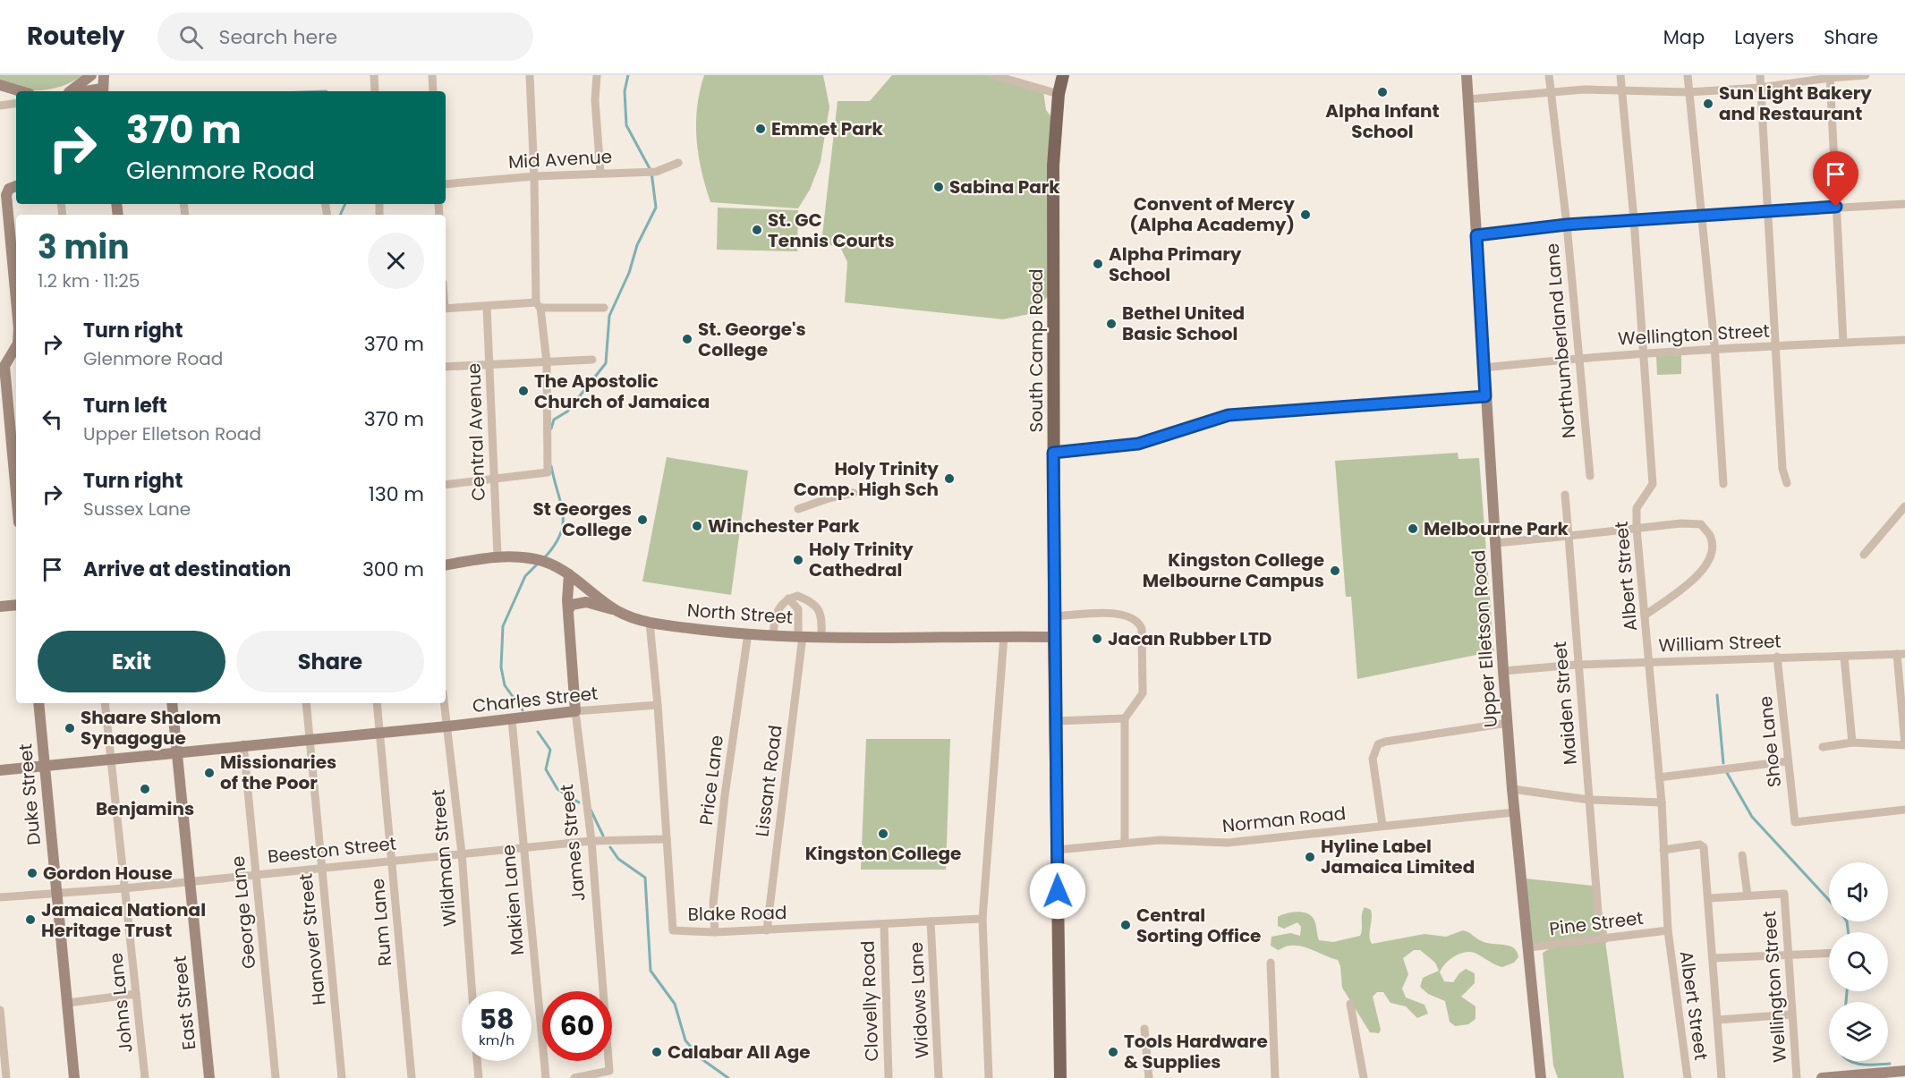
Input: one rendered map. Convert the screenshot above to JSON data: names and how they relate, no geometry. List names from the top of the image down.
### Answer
{
  "streets": {
    "main road": ["South Camp Road"],
    "street": [
      "Mid Avenue",
      "Wellington Street",
      "Northumberland Lane",
      "Central Avenue",
      "Albert Street",
      "North Street",
      "Upper Elletson Road",
      "William Street",
      "Charles Street",
      "Maiden Street",
      "Shoe Lane",
      "Price Lane",
      "Lissant Road",
      "Duke Street",
      "Norman Road",
      "James Street",
      "Beeston Street",
      "Wildman Street",
      "Makien Lane",
      "George Lane",
      "Blake Road",
      "Rum Lane",
      "Pine Street",
      "Hanover Street",
      "Widows Lane",
      "Clovelly Road",
      "Johns Lane",
      "East Street"
    ]
  },
  "crossings": [
    ["Wellington Street", "Northumberland Lane"],
    ["Wellington Street", "Albert Street"],
    ["Wellington Street", "Upper Elletson Road"],
    ["South Camp Road", "North Street"],
    ["South Camp Road", "Norman Road"],
    ["Central Avenue", "North Street"],
    ["Albert Street", "William Street"],
    ["Albert Street", "Pine Street"],
    ["North Street", "Price Lane"],
    ["North Street", "Lissant Road"],
    ["North Street", "James Street"],
    ["North Street", "Blake Road"],
    ["Upper Elletson Road", "William Street"],
    ["Upper Elletson Road", "Norman Road"],
    ["Upper Elletson Road", "Pine Street"],
    ["William Street", "Maiden Street"],
    ["William Street", "Shoe Lane"],
    ["Charles Street", "Duke Street"],
    ["Charles Street", "James Street"],
    ["Charles Street", "Wildman Street"],
    ["Charles Street", "Makien Lane"],
    ["Charles Street", "George Lane"],
    ["Charles Street", "Blake Road"],
    ["Charles Street", "Rum Lane"],
    ["Charles Street", "Hanover Street"],
    ["Charles Street", "Johns Lane"],
    ["Charles Street", "East Street"],
    ["Maiden Street", "Pine Street"],
    ["Price Lane", "Blake Road"],
    ["Lissant Road", "Blake Road"],
    ["Duke Street", "Beeston Street"],
    ["James Street", "Beeston Street"],
    ["Beeston Street", "Wildman Street"],
    ["Beeston Street", "Makien Lane"],
    ["Beeston Street", "George Lane"],
    ["Beeston Street", "Blake Road"],
    ["Beeston Street", "Rum Lane"],
    ["Beeston Street", "Hanover Street"],
    ["Beeston Street", "Johns Lane"],
    ["Beeston Street", "East Street"],
    ["Blake Road", "Widows Lane"],
    ["Blake Road", "Clovelly Road"]
  ],
  "places": [
    "Alpha Infant School",
    "Sun Light Bakery and Restaurant",
    "Emmet Park",
    "Sabina Park",
    "Convent of Mercy (Alpha Academy)",
    "St. GC Tennis Courts",
    "Alpha Primary School",
    "Bethel United Basic School",
    "St. George's College",
    "The Apostolic Church of Jamaica",
    "Holy Trinity Comp. High Sch",
    "St Georges College",
    "Winchester Park",
    "Melbourne Park",
    "Holy Trinity Cathedral",
    "Kingston College Melbourne Campus",
    "Jacan Rubber LTD",
    "Shaare Shalom Synagogue",
    "Missionaries of the Poor",
    "Benjamins",
    "Kingston College",
    "Hyline Label Jamaica Limited",
    "Gordon House",
    "Jamaica National Heritage Trust",
    "Central Sorting Office",
    "Calabar All Age",
    "Tools Hardware & Supplies"
  ],
  "page": {
    "header": "Routely",
    "search": "Search here",
    "nav": ["Map", "Layers", "Share"],
    "turn": ["370 m", "Glenmore Road"],
    "heading": ["3 min", "1.2 km · 11:25"],
    "list": [
      {
        "name": "Turn right",
        "note": "Glenmore Road",
        "value": "370 m"
      },
      {
        "name": "Turn left",
        "note": "Upper Elletson Road",
        "value": "370 m"
      },
      {
        "name": "Turn right",
        "note": "Sussex Lane",
        "value": "130 m"
      },
      {
        "name": "Arrive at destination",
        "value": "300 m"
      }
    ],
    "buttons": ["Exit", "Share"],
    "speed": "58 km/h",
    "limit": "60"
  }
}
